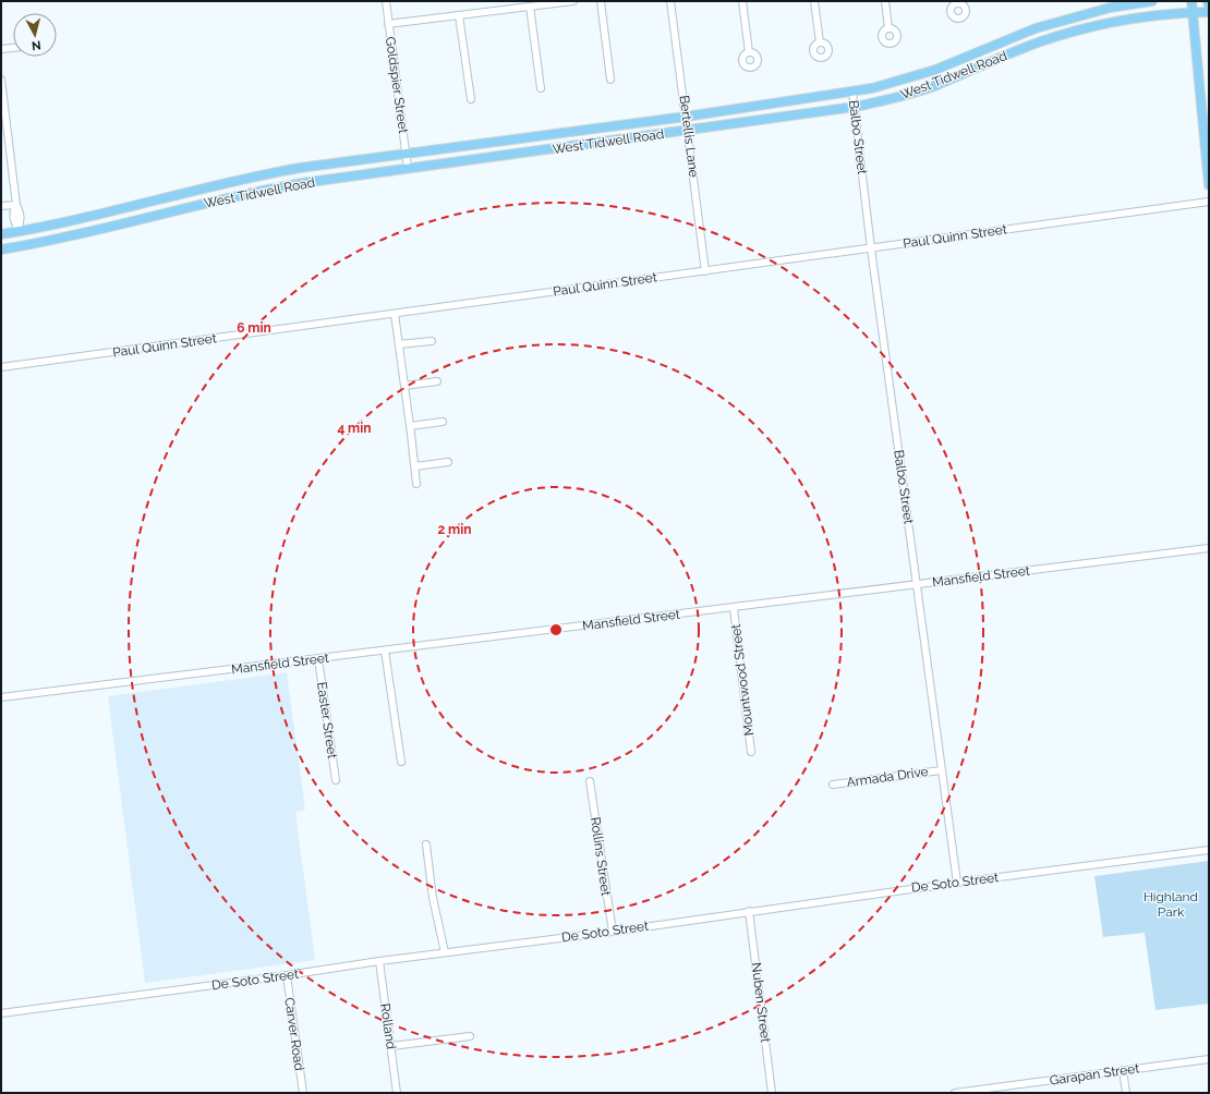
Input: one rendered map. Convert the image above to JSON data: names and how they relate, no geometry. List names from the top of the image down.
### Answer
{
  "streets": {
    "main road": ["West Tidwell Road"],
    "street": [
      "Goldspier Street",
      "Bertellis Lane",
      "Balbo Street",
      "Paul Quinn Street",
      "Mansfield Street",
      "Mountwood Street",
      "Easter Street",
      "Armada Drive",
      "Rollins Street",
      "De Soto Street",
      "Nuben Street",
      "Rolland",
      "Carver Road",
      "Garapan Street"
    ]
  },
  "crossings": [
    ["West Tidwell Road", "Goldspier Street"],
    ["West Tidwell Road", "Bertellis Lane"],
    ["West Tidwell Road", "Balbo Street"],
    ["Bertellis Lane", "Paul Quinn Street"],
    ["Balbo Street", "Paul Quinn Street"],
    ["Balbo Street", "Mansfield Street"],
    ["Balbo Street", "Armada Drive"],
    ["Balbo Street", "De Soto Street"],
    ["Mansfield Street", "Mountwood Street"],
    ["Mansfield Street", "Easter Street"],
    ["Rollins Street", "De Soto Street"],
    ["De Soto Street", "Nuben Street"],
    ["De Soto Street", "Rolland"],
    ["De Soto Street", "Carver Road"]
  ],
  "parks": ["Highland Park"],
  "north": "bottom",
  "rings": ["6 min", "4 min", "2 min"]
}
